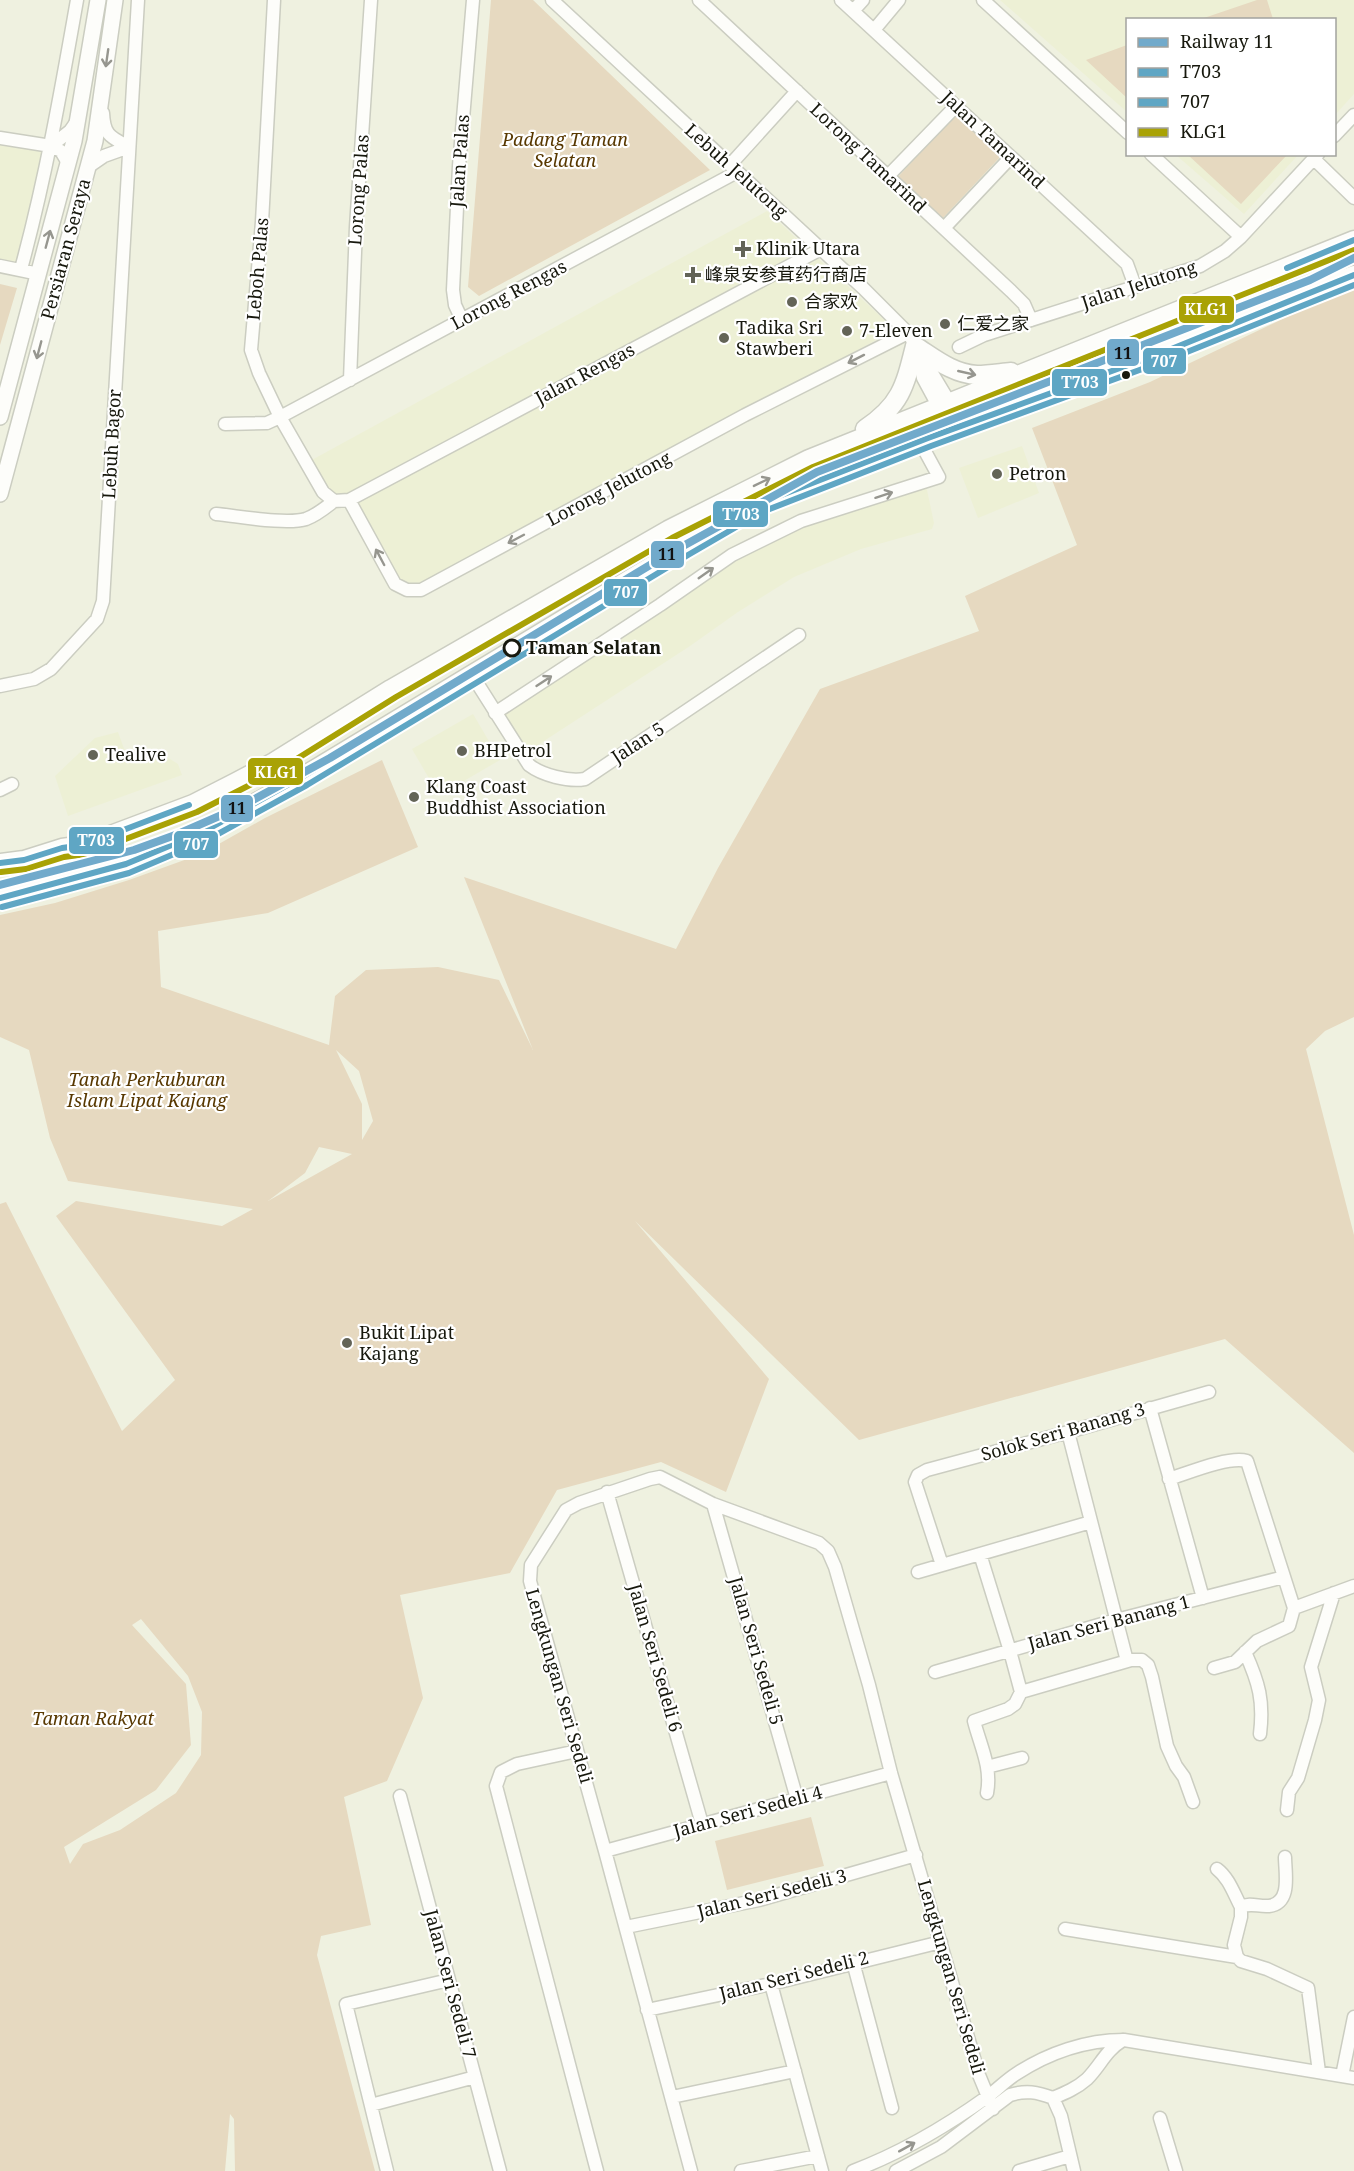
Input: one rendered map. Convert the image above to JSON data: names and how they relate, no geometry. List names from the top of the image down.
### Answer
{
  "streets": {
    "main road": ["Persiaran Seraya"],
    "street": [
      "Jalan Tamarind",
      "Lorong Tamarind",
      "Jalan Palas",
      "Lebuh Jelutong",
      "Lorong Palas",
      "Leboh Palas",
      "Jalan Jelutong",
      "Lorong Rengas",
      "Jalan Rengas",
      "Lebuh Bagor",
      "Lorong Jelutong",
      "Jalan 5",
      "Solok Seri Banang 3",
      "Jalan Seri Banang 1",
      "Jalan Seri Sedeli 5",
      "Jalan Seri Sedeli 6",
      "Lengkungan Seri Sedeli",
      "Jalan Seri Sedeli 4",
      "Jalan Seri Sedeli 3",
      "Jalan Seri Sedeli 2",
      "Jalan Seri Sedeli 7"
    ]
  },
  "crossings": [
    ["Jalan Tamarind", "Jalan Jelutong"],
    ["Lorong Tamarind", "Jalan Jelutong"],
    ["Lorong Tamarind", "Lorong Rengas"],
    ["Jalan Palas", "Lorong Rengas"],
    ["Lebuh Jelutong", "Lorong Rengas"],
    ["Lebuh Jelutong", "Jalan Rengas"],
    ["Lebuh Jelutong", "Lorong Jelutong"],
    ["Lorong Palas", "Lorong Rengas"],
    ["Leboh Palas", "Lorong Rengas"],
    ["Jalan Rengas", "Lorong Jelutong"],
    ["Jalan Seri Sedeli 5", "Lengkungan Seri Sedeli"],
    ["Jalan Seri Sedeli 5", "Jalan Seri Sedeli 4"],
    ["Jalan Seri Sedeli 6", "Lengkungan Seri Sedeli"],
    ["Jalan Seri Sedeli 6", "Jalan Seri Sedeli 4"],
    ["Lengkungan Seri Sedeli", "Jalan Seri Sedeli 4"],
    ["Lengkungan Seri Sedeli", "Jalan Seri Sedeli 3"],
    ["Lengkungan Seri Sedeli", "Jalan Seri Sedeli 2"]
  ],
  "one_way": ["Lorong Jelutong"],
  "parks": ["Padang Taman Selatan", "Tanah Perkuburan Islam Lipat Kajang", "Taman Rakyat"],
  "places": {
    "health": ["Klinik Utara", "峰泉安参茸药行商店"],
    "other": [
      "合家欢",
      "仁爱之家",
      "7-Eleven",
      "Tadika Sri Stawberi",
      "Petron",
      "Taman Selatan",
      "BHPetrol",
      "Tealive",
      "Klang Coast Buddhist Association",
      "Bukit Lipat Kajang"
    ]
  },
  "lines": [
    "transit line T703",
    "transit line KLG1",
    "rail line 11",
    "transit line 707"
  ],
  "legend": [
    "Railway 11",
    "T703",
    "707",
    "KLG1"
  ]
}
